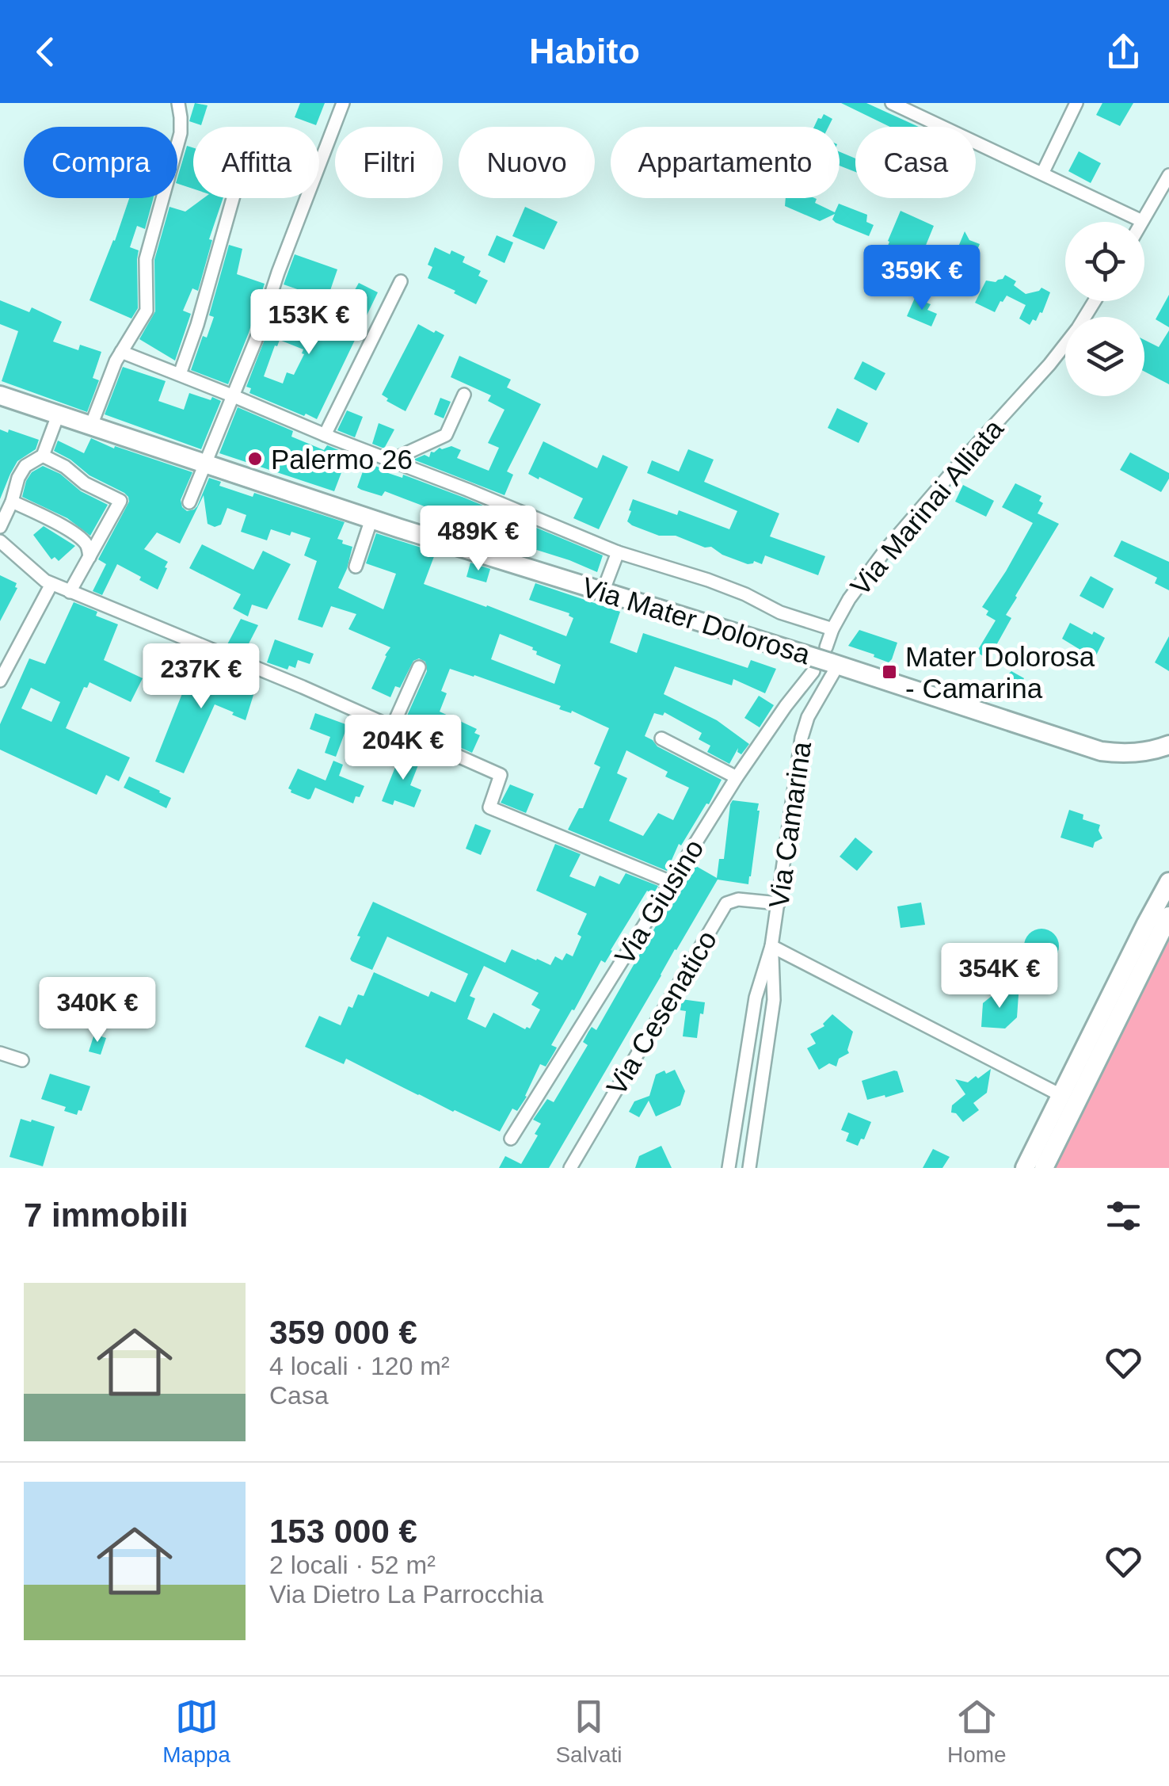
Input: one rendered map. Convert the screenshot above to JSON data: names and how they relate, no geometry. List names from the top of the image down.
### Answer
{
  "streets": {
    "street": [
      "Via Marinai Alliata",
      "Via Mater Dolorosa",
      "Via Camarina",
      "Via Giusino",
      "Via Cesenatico"
    ]
  },
  "crossings": [
    ["Via Marinai Alliata", "Via Giusino"],
    ["Via Mater Dolorosa", "Via Camarina"],
    ["Via Mater Dolorosa", "Via Giusino"],
    ["Via Camarina", "Via Giusino"],
    ["Via Camarina", "Via Cesenatico"]
  ],
  "places": {
    "other": ["Palermo 26"],
    "transit": ["Mater Dolorosa - Camarina"]
  },
  "page": {
    "header": "Habito",
    "chip": [
      "Compra",
      "Affitta",
      "Filtri",
      "Nuovo",
      "Appartamento",
      "Casa"
    ],
    "price": [
      "359K €",
      "153K €",
      "489K €",
      "237K €",
      "204K €",
      "354K €",
      "340K €"
    ],
    "heading": "7 immobili",
    "list": [
      {
        "name": "359 000 €",
        "note": "4 locali · 120 m² · Casa"
      },
      {
        "name": "153 000 €",
        "note": "2 locali · 52 m² · Via Dietro La Parrocchia"
      }
    ],
    "tabs": ["Mappa", "Salvati", "Home"]
  }
}
